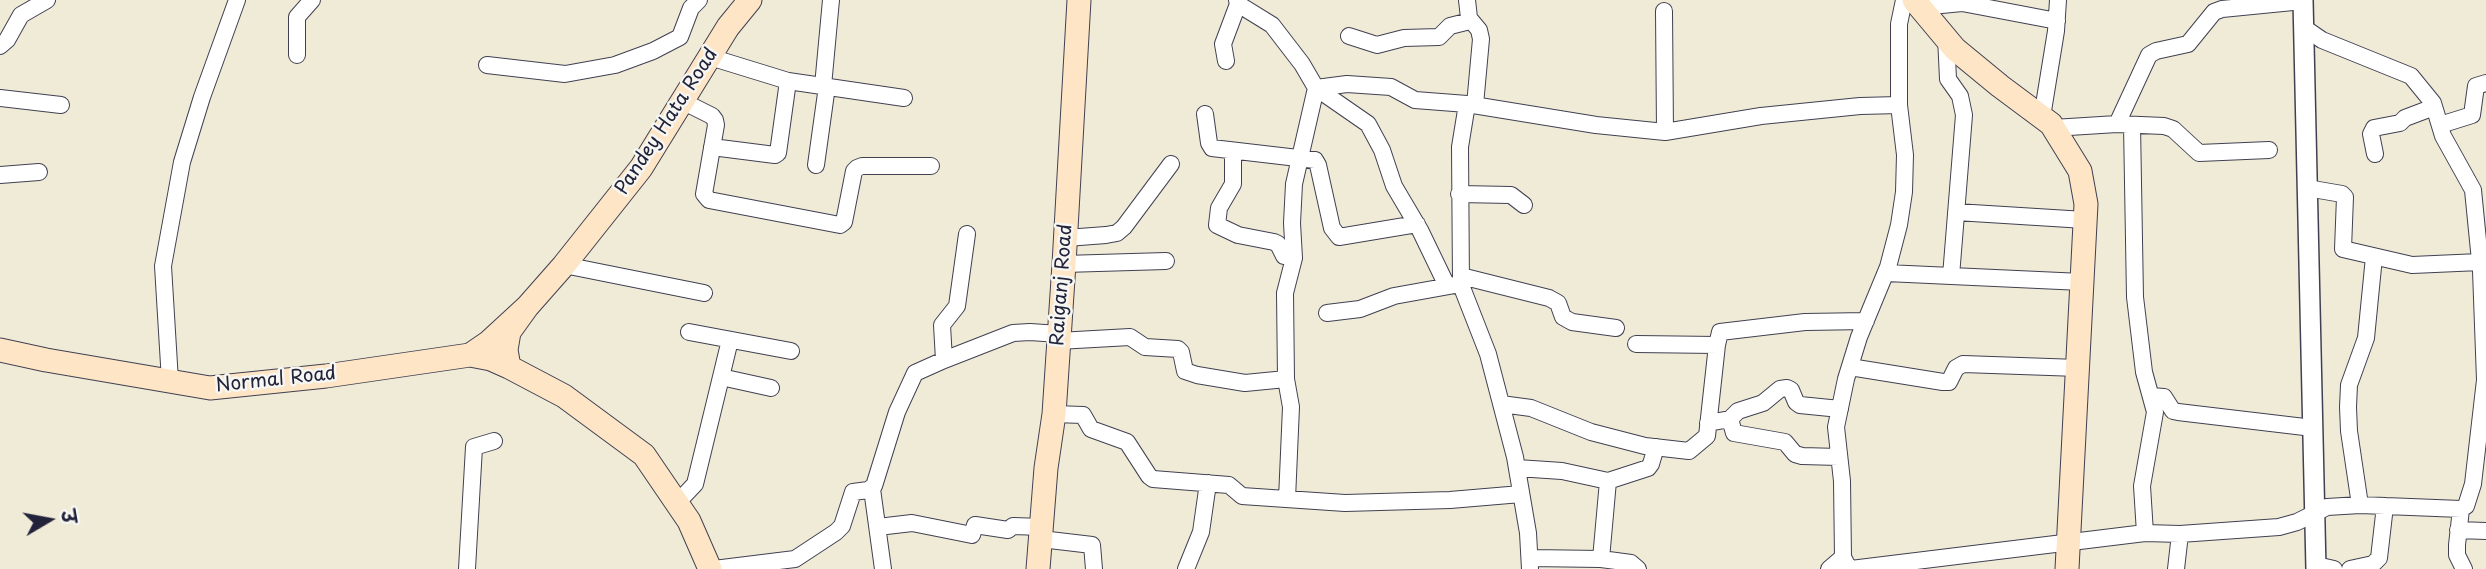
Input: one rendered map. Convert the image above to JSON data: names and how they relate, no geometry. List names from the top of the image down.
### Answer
{
  "streets": {
    "main road": ["Pandey Hata Road", "Raiganj Road", "Normal Road"]
  },
  "north": "right"
}
